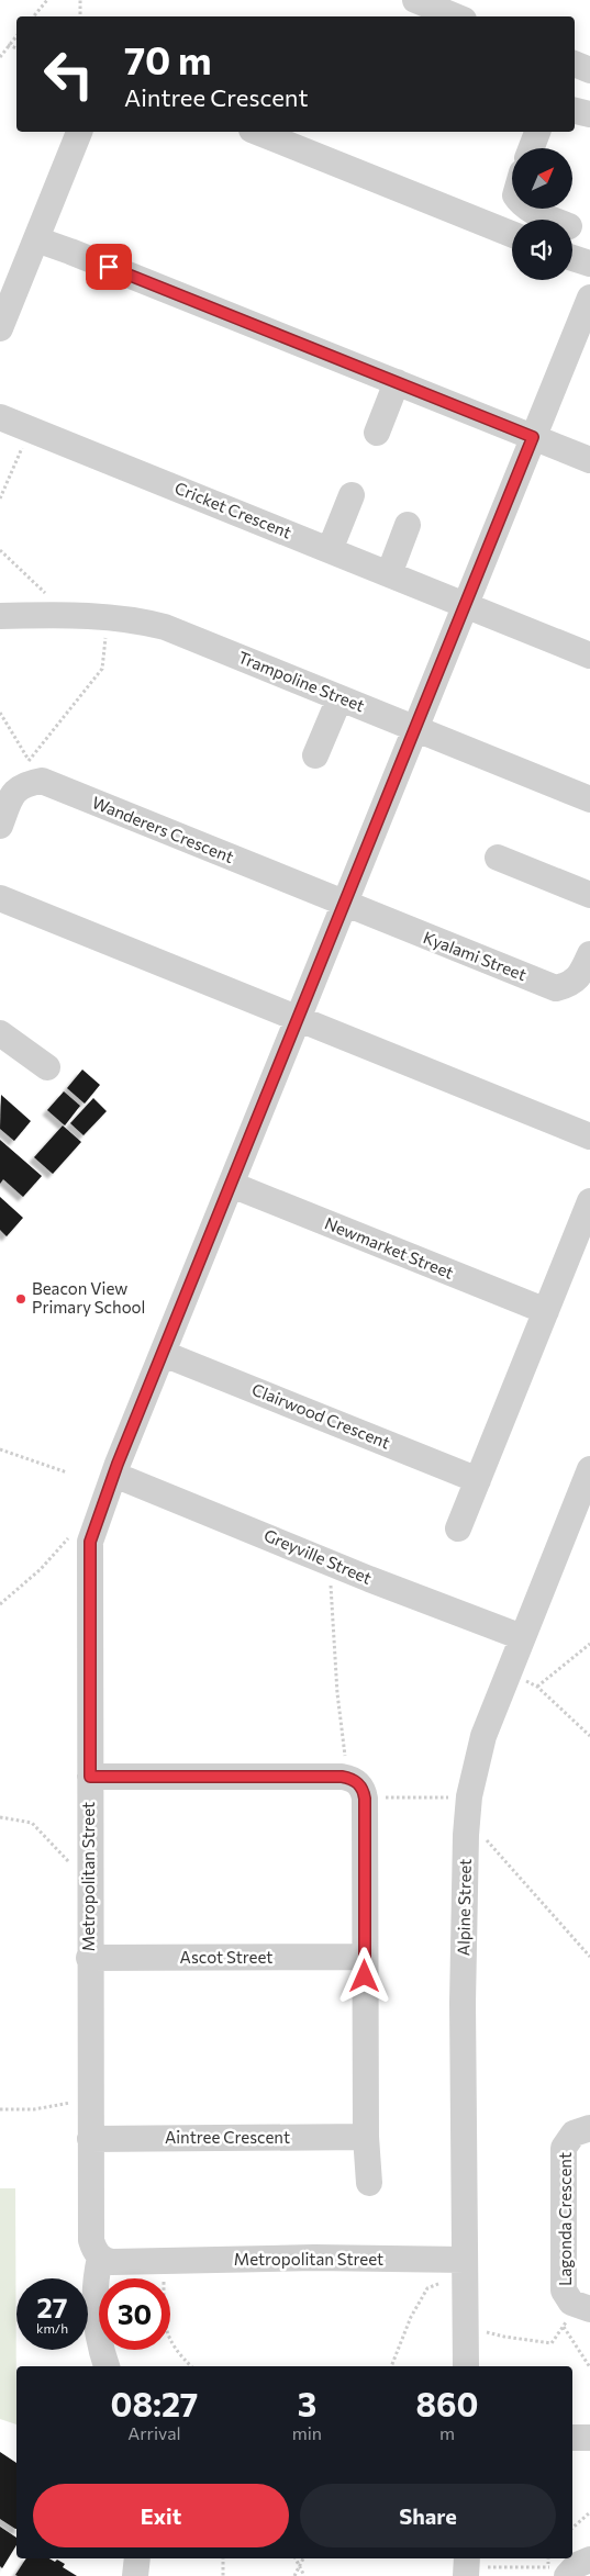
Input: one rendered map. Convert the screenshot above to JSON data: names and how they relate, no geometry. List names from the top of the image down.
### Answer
{
  "streets": {
    "street": [
      "Cricket Crescent",
      "Trampoline Street",
      "Wanderers Crescent",
      "Kyalami Street",
      "Newmarket Street",
      "Clairwood Crescent",
      "Greyville Street",
      "Metropolitan Street",
      "Alpine Street",
      "Ascot Street",
      "Aintree Crescent",
      "Lagonda Crescent"
    ]
  },
  "crossings": [
    ["Cricket Crescent", "Metropolitan Street"],
    ["Trampoline Street", "Metropolitan Street"],
    ["Wanderers Crescent", "Kyalami Street"],
    ["Wanderers Crescent", "Metropolitan Street"],
    ["Kyalami Street", "Metropolitan Street"],
    ["Newmarket Street", "Metropolitan Street"],
    ["Clairwood Crescent", "Metropolitan Street"],
    ["Greyville Street", "Metropolitan Street"],
    ["Greyville Street", "Alpine Street"],
    ["Metropolitan Street", "Alpine Street"],
    ["Metropolitan Street", "Ascot Street"],
    ["Metropolitan Street", "Aintree Crescent"]
  ],
  "places": ["Beacon View Primary School"],
  "north": "top right",
  "page": {
    "turn": ["70 m", "Aintree Crescent"],
    "speed": "27 km/h",
    "limit": "30",
    "eta": [
      "08:27",
      "Arrival",
      "3",
      "min",
      "860",
      "m"
    ],
    "buttons": ["Exit", "Share"]
  }
}
